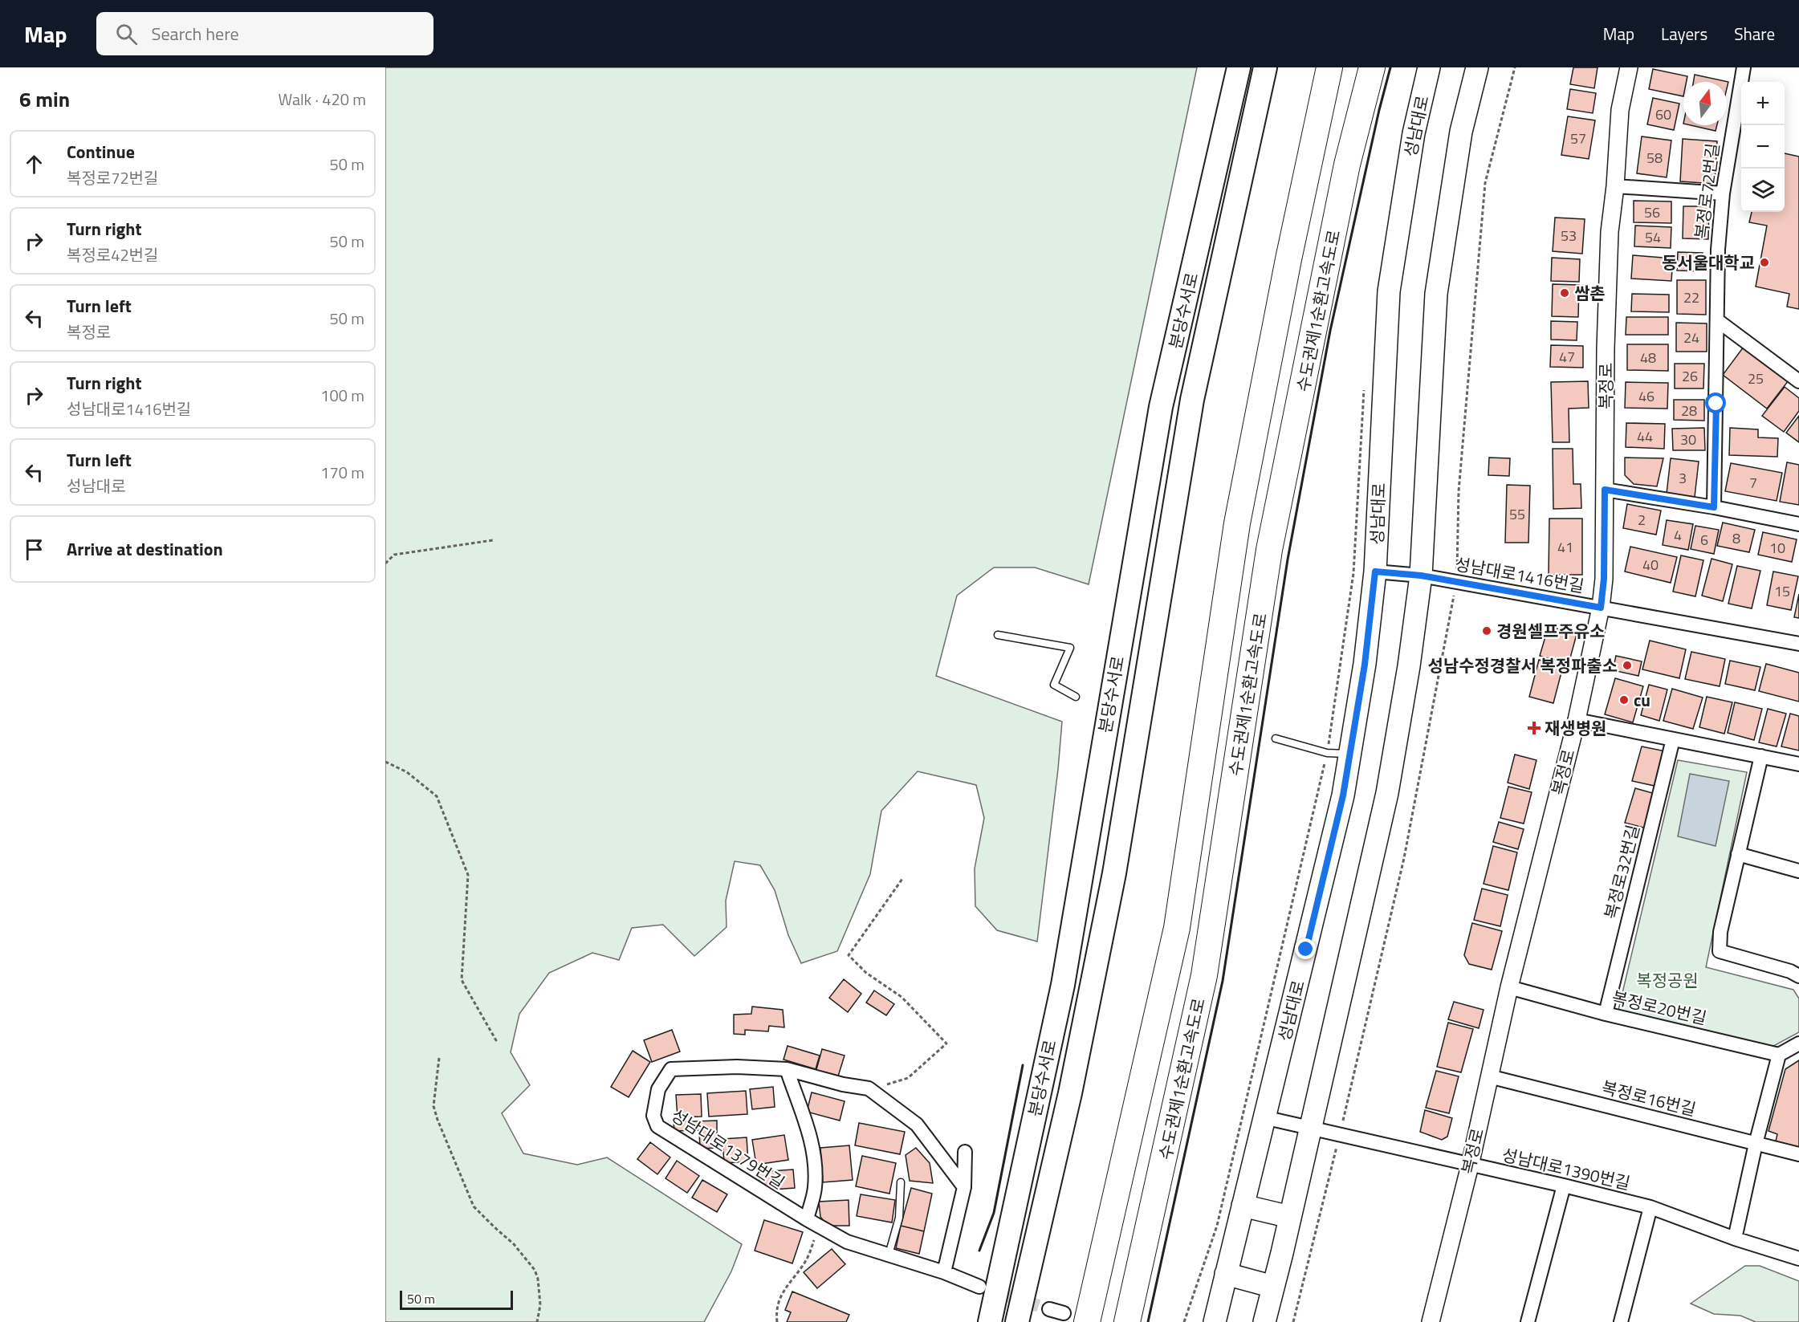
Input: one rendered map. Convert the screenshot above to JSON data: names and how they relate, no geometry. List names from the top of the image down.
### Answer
{
  "streets": {
    "highway": ["분당수서로", "수도권제1순환고속도로"],
    "main road": ["성남대로"],
    "street": [
      "복정로72번길",
      "복정로",
      "성남대로1416번길",
      "복정로32번길",
      "복정로20번길",
      "복정로16번길",
      "성남대로1379번길",
      "성남대로1390번길"
    ]
  },
  "crossings": [
    ["성남대로", "성남대로1416번길"],
    ["성남대로", "성남대로1390번길"],
    ["복정로", "성남대로1416번길"],
    ["복정로", "복정로20번길"],
    ["복정로", "복정로16번길"],
    ["복정로", "성남대로1390번길"],
    ["복정로32번길", "복정로20번길"]
  ],
  "parks": ["복정공원"],
  "places": {
    "other": [
      "동서울대학교",
      "쌈촌",
      "경원셀프주유소",
      "성남수정경찰서 복정파출소",
      "cu"
    ],
    "health": ["재생병원"]
  },
  "house_numbers": [
    "60",
    "57",
    "58",
    "56",
    "53",
    "54",
    "22",
    "24",
    "47",
    "48",
    "26",
    "25",
    "46",
    "28",
    "44",
    "30",
    "3",
    "7",
    "55",
    "2",
    "4",
    "8",
    "6",
    "41",
    "10",
    "40",
    "15"
  ],
  "scale_bar": "50 m",
  "north": "top",
  "page": {
    "header": "Map",
    "search": "Search here",
    "nav": ["Map", "Layers", "Share"],
    "heading": ["6 min", "Walk · 420 m"],
    "map_buttons": ["+", "−"],
    "list": [
      ["Continue", "복정로72번길", "50 m"],
      ["Turn right", "복정로42번길", "50 m"],
      ["Turn left", "복정로", "50 m"],
      ["Turn right", "성남대로1416번길", "100 m"],
      ["Turn left", "성남대로", "170 m"],
      "Arrive at destination"
    ],
    "scale": "50 m"
  }
}
